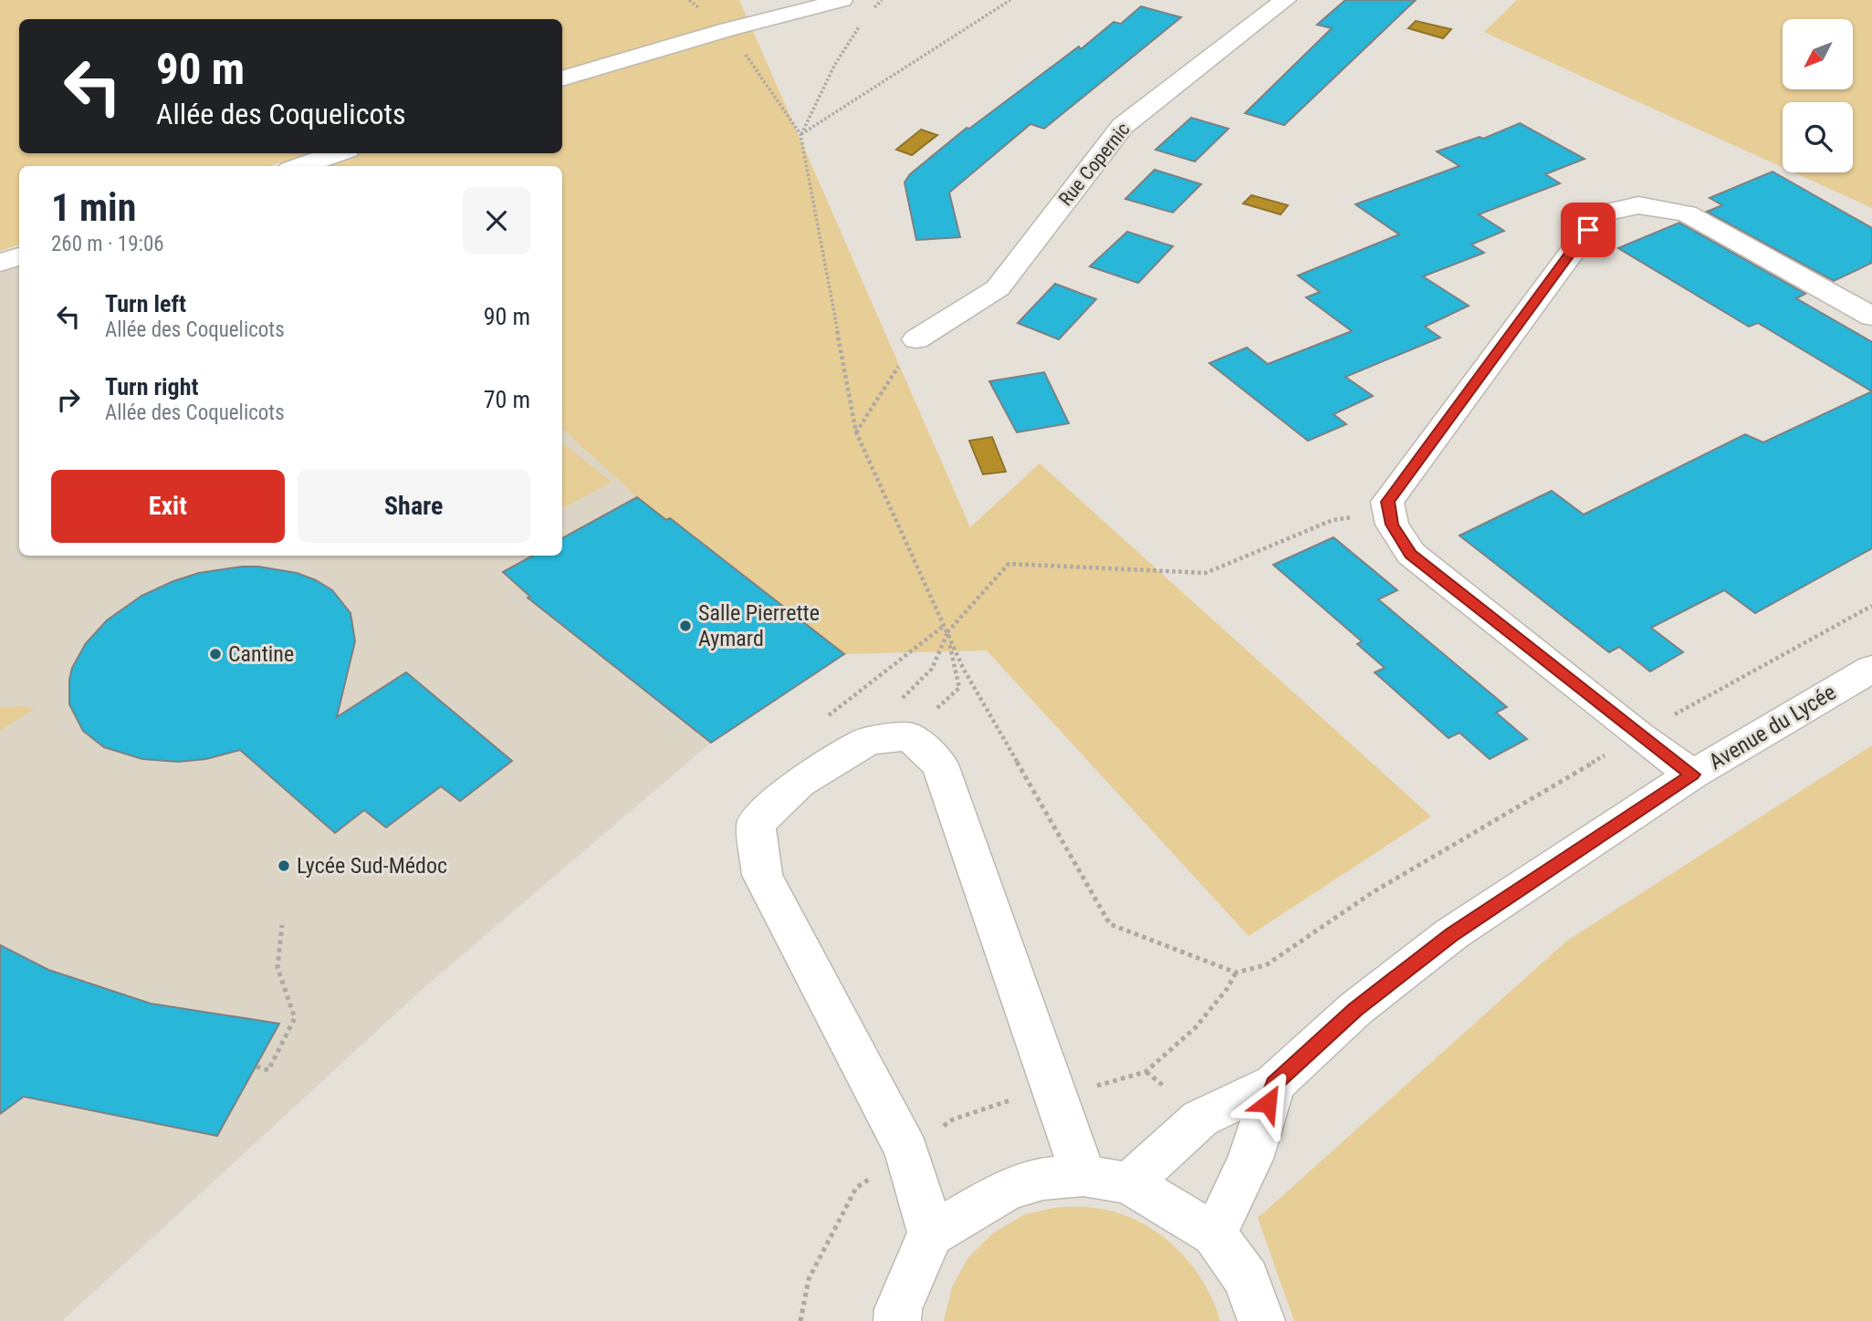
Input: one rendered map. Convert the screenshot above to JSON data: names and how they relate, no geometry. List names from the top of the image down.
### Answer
{
  "streets": {
    "street": ["Rue Copernic", "Avenue du Lycée"]
  },
  "places": ["Salle Pierrette Aymard", "Cantine", "Lycée Sud-Médoc"],
  "north": "bottom left",
  "page": {
    "turn": ["90 m", "Allée des Coquelicots"],
    "heading": ["1 min", "260 m · 19:06"],
    "list": [
      {
        "name": "Turn left",
        "note": "Allée des Coquelicots",
        "value": "90 m"
      },
      {
        "name": "Turn right",
        "note": "Allée des Coquelicots",
        "value": "70 m"
      }
    ],
    "buttons": ["Exit", "Share"]
  }
}
